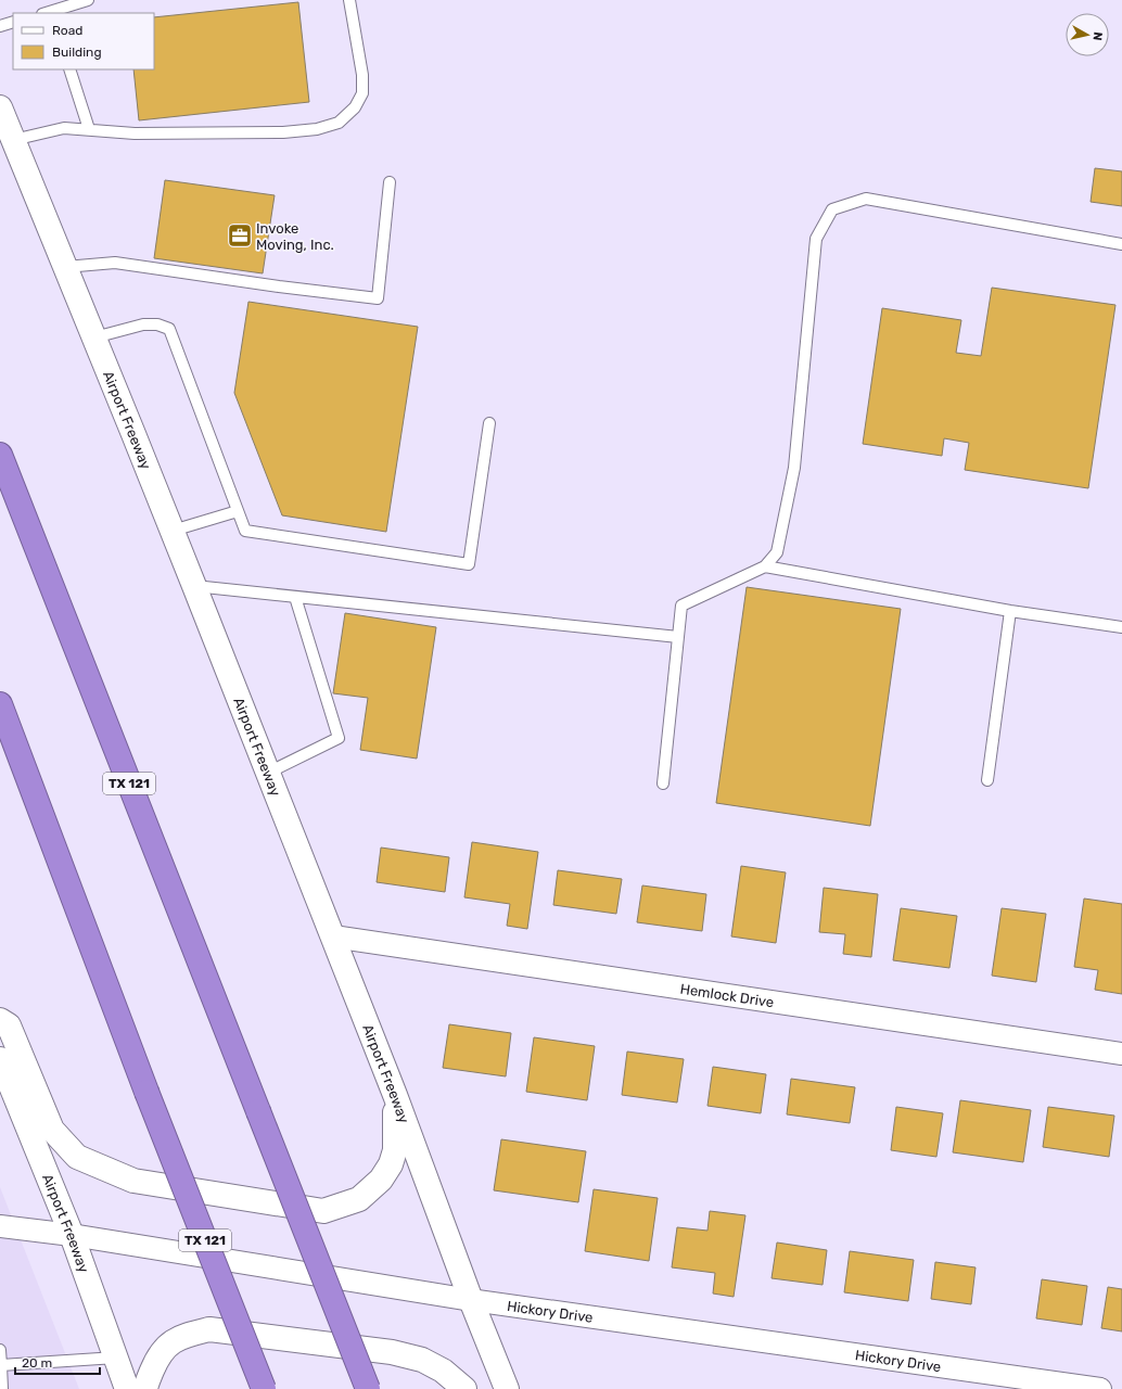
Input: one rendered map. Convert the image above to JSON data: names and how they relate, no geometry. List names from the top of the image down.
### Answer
{
  "streets": {
    "highway": ["TX 121"],
    "main road": ["Airport Freeway"],
    "street": ["Hemlock Drive", "Hickory Drive"]
  },
  "crossings": [
    ["Airport Freeway", "Hemlock Drive"],
    ["Airport Freeway", "Hickory Drive"]
  ],
  "places": {
    "office": ["Invoke Moving, Inc."]
  },
  "legend": ["Road", "Building"],
  "scale_bar": "20 m",
  "north": "right"
}
